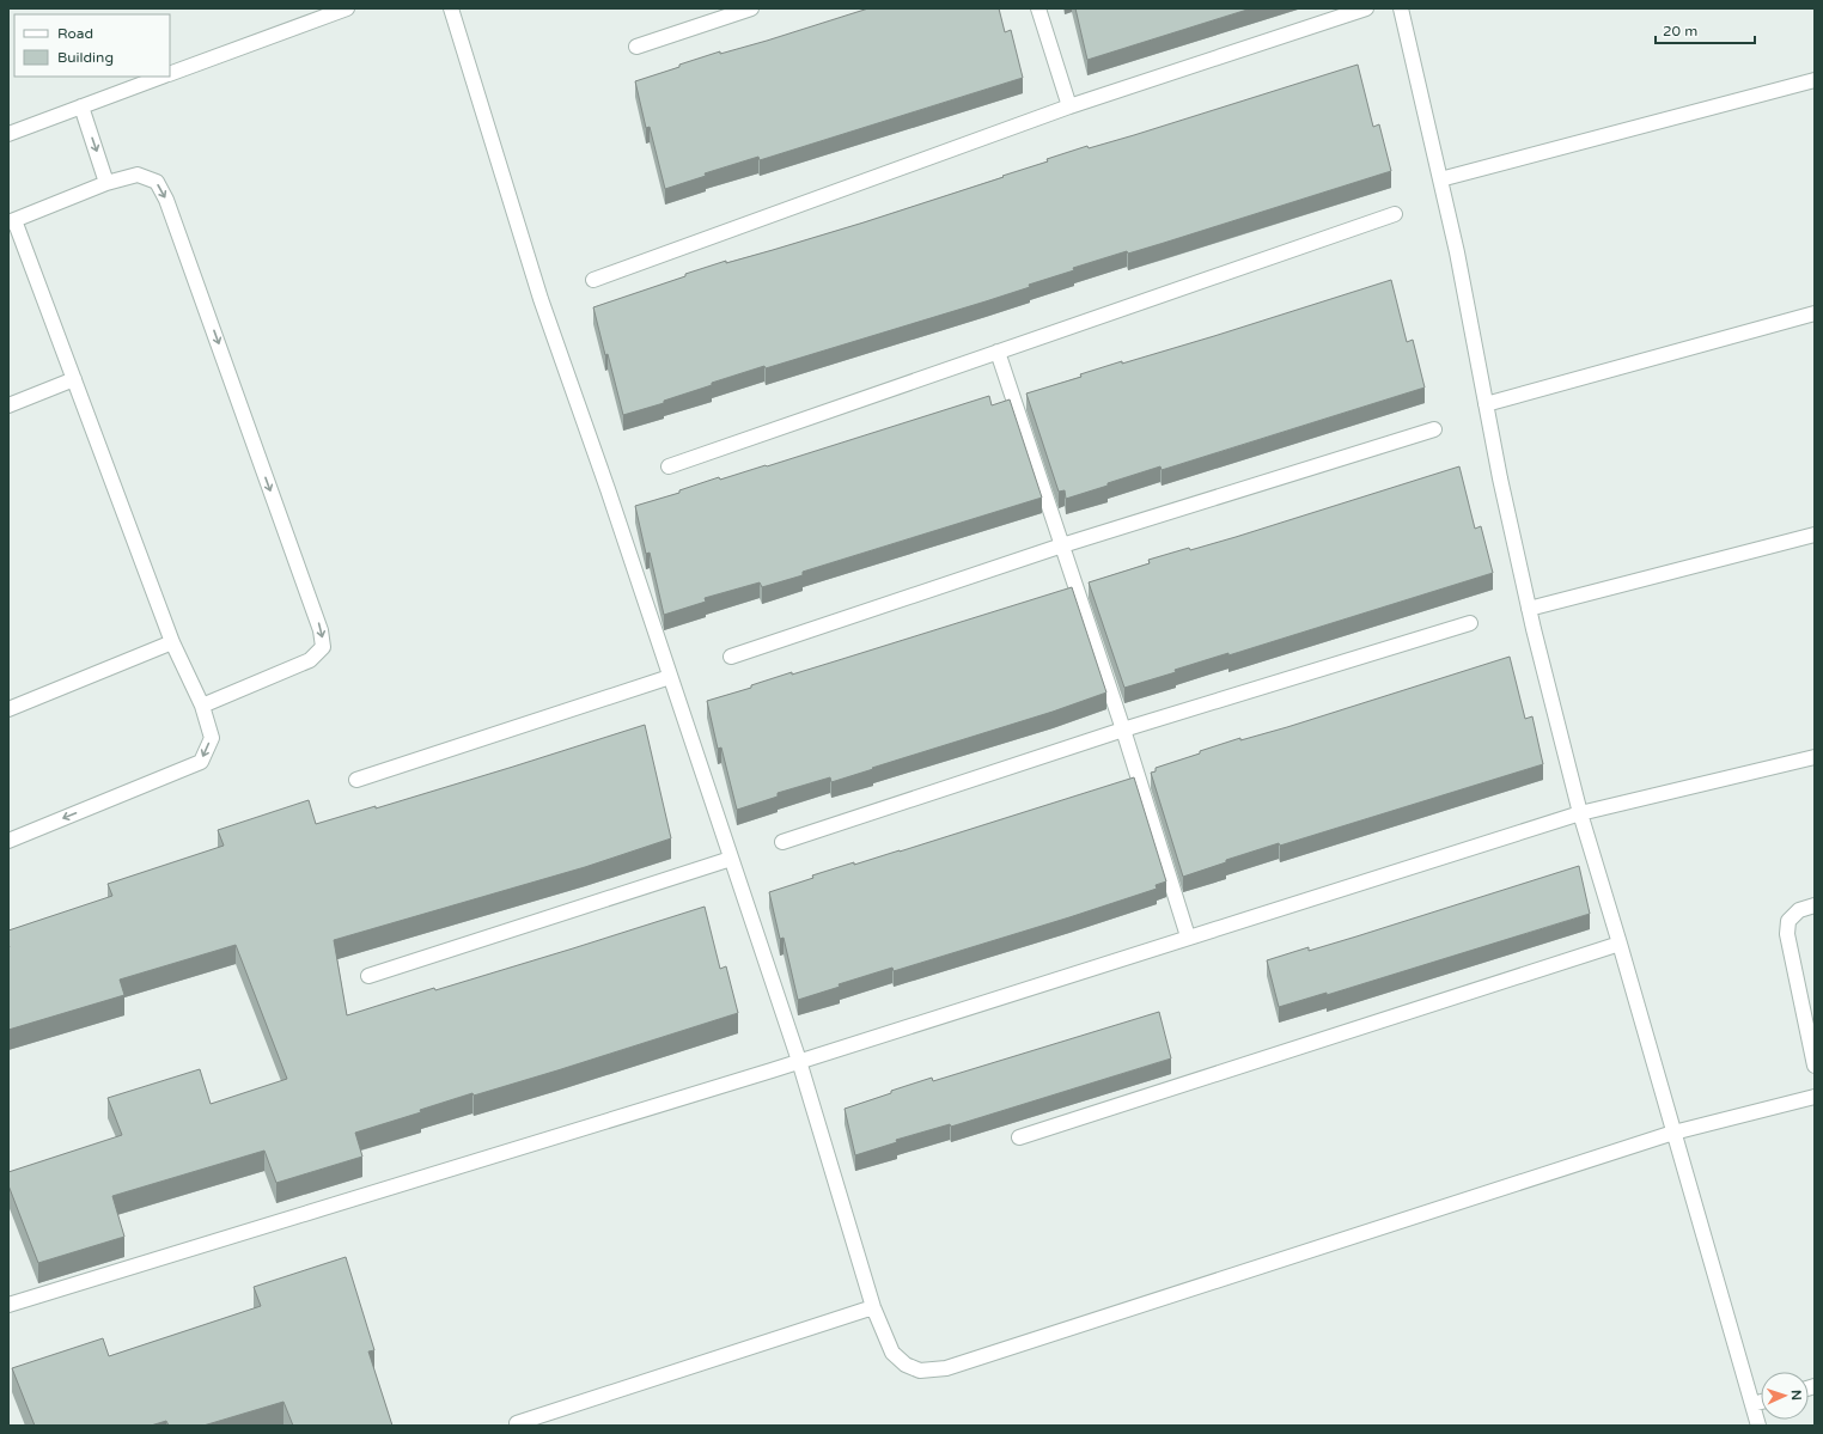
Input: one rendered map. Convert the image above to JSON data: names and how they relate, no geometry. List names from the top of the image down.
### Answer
{
  "legend": ["Road", "Building"],
  "scale_bar": "20 m",
  "north": "right"
}
